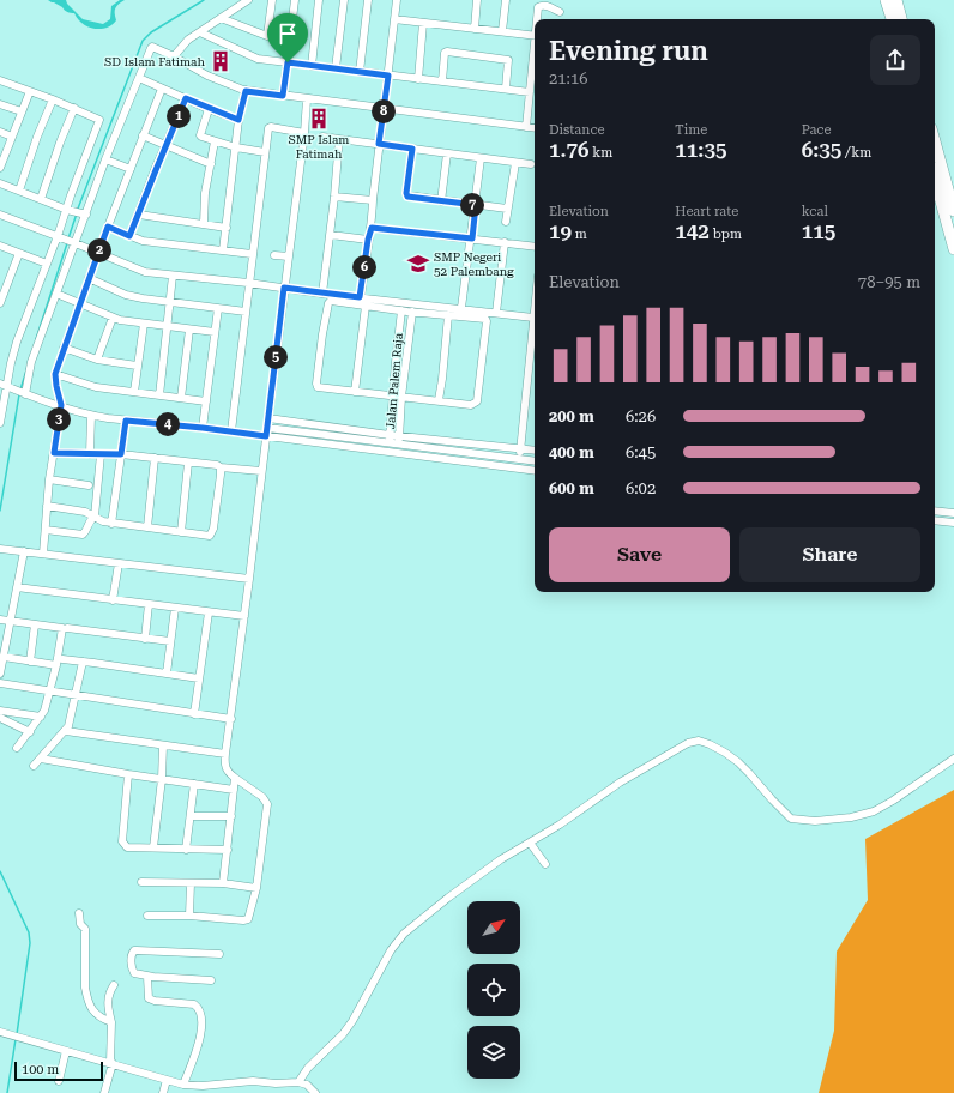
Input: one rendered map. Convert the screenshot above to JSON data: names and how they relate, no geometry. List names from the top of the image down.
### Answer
{
  "streets": {
    "street": ["Jalan Palem Raja"]
  },
  "places": {
    "building": ["SD Islam Fatimah", "SMP Islam Fatimah"],
    "school or university": ["SMP Negeri 52 Palembang"]
  },
  "scale_bar": "100 m",
  "north": "top right",
  "page": {
    "heading": ["Evening run", "21:16"],
    "pins": [
      "8",
      "1",
      "7",
      "2",
      "6",
      "5",
      "3",
      "4"
    ],
    "stats": [
      ["Distance", "1.76 km"],
      ["Time", "11:35"],
      ["Pace", "6:35 /km"],
      ["Elevation", "19 m"],
      ["Heart rate", "142 bpm"],
      ["kcal", "115"]
    ],
    "chart": ["Elevation", "78–95 m"],
    "list": [
      {
        "name": "200 m",
        "note": "6:26"
      },
      {
        "name": "400 m",
        "note": "6:45"
      },
      {
        "name": "600 m",
        "note": "6:02"
      }
    ],
    "buttons": ["Save", "Share"],
    "scale": "100 m"
  }
}
